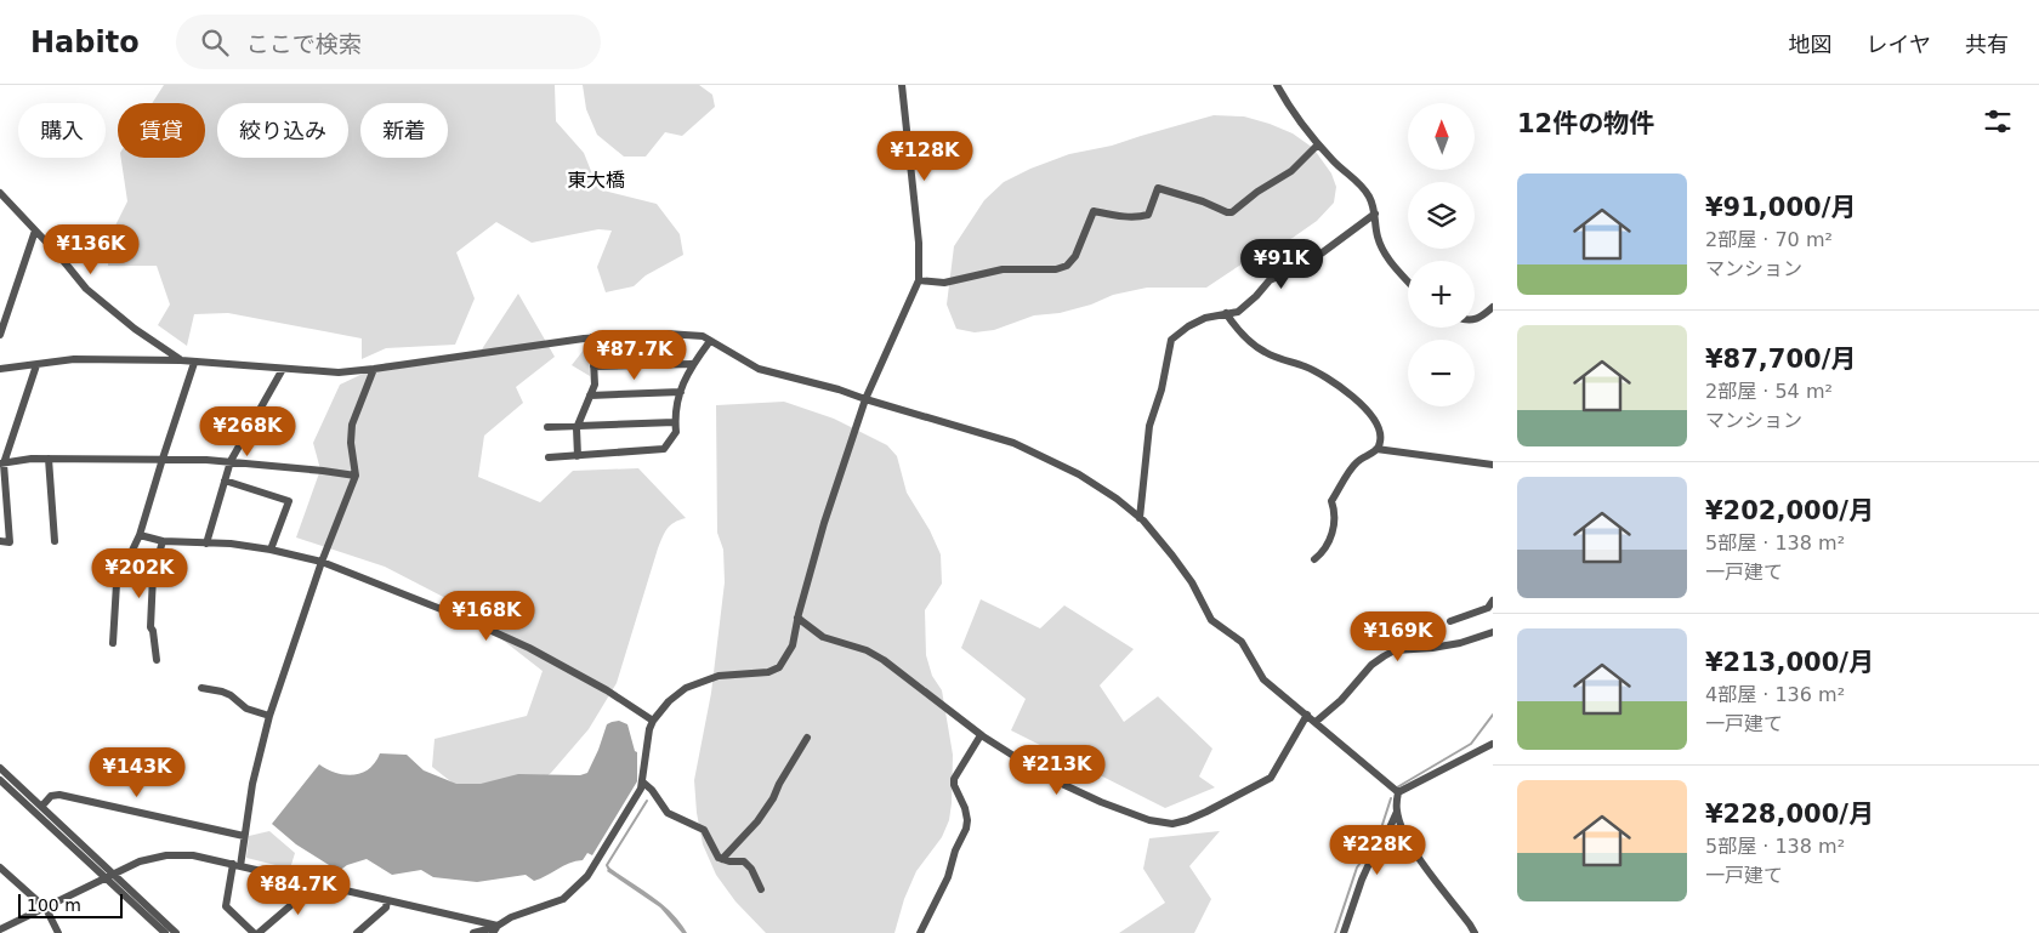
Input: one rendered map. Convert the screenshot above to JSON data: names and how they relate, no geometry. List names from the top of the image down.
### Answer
{
  "districts": ["東大橋"],
  "scale_bar": "100 m",
  "north": "top",
  "page": {
    "header": "Habito",
    "search": "ここで検索",
    "nav": ["地図", "レイヤ", "共有"],
    "heading": "12件の物件",
    "map_buttons": ["+", "−"],
    "chip": [
      "購入",
      "賃貸",
      "絞り込み",
      "新着"
    ],
    "price": [
      "¥128K",
      "¥136K",
      "¥91K",
      "¥87.7K",
      "¥268K",
      "¥202K",
      "¥168K",
      "¥169K",
      "¥213K",
      "¥143K",
      "¥228K",
      "¥84.7K"
    ],
    "list": [
      {
        "name": "¥91,000/月",
        "note": "2部屋 · 70 m² · マンション"
      },
      {
        "name": "¥87,700/月",
        "note": "2部屋 · 54 m² · マンション"
      },
      {
        "name": "¥202,000/月",
        "note": "5部屋 · 138 m² · 一戸建て"
      },
      {
        "name": "¥213,000/月",
        "note": "4部屋 · 136 m² · 一戸建て"
      },
      {
        "name": "¥228,000/月",
        "note": "5部屋 · 138 m² · 一戸建て"
      }
    ],
    "scale": "100 m"
  }
}
